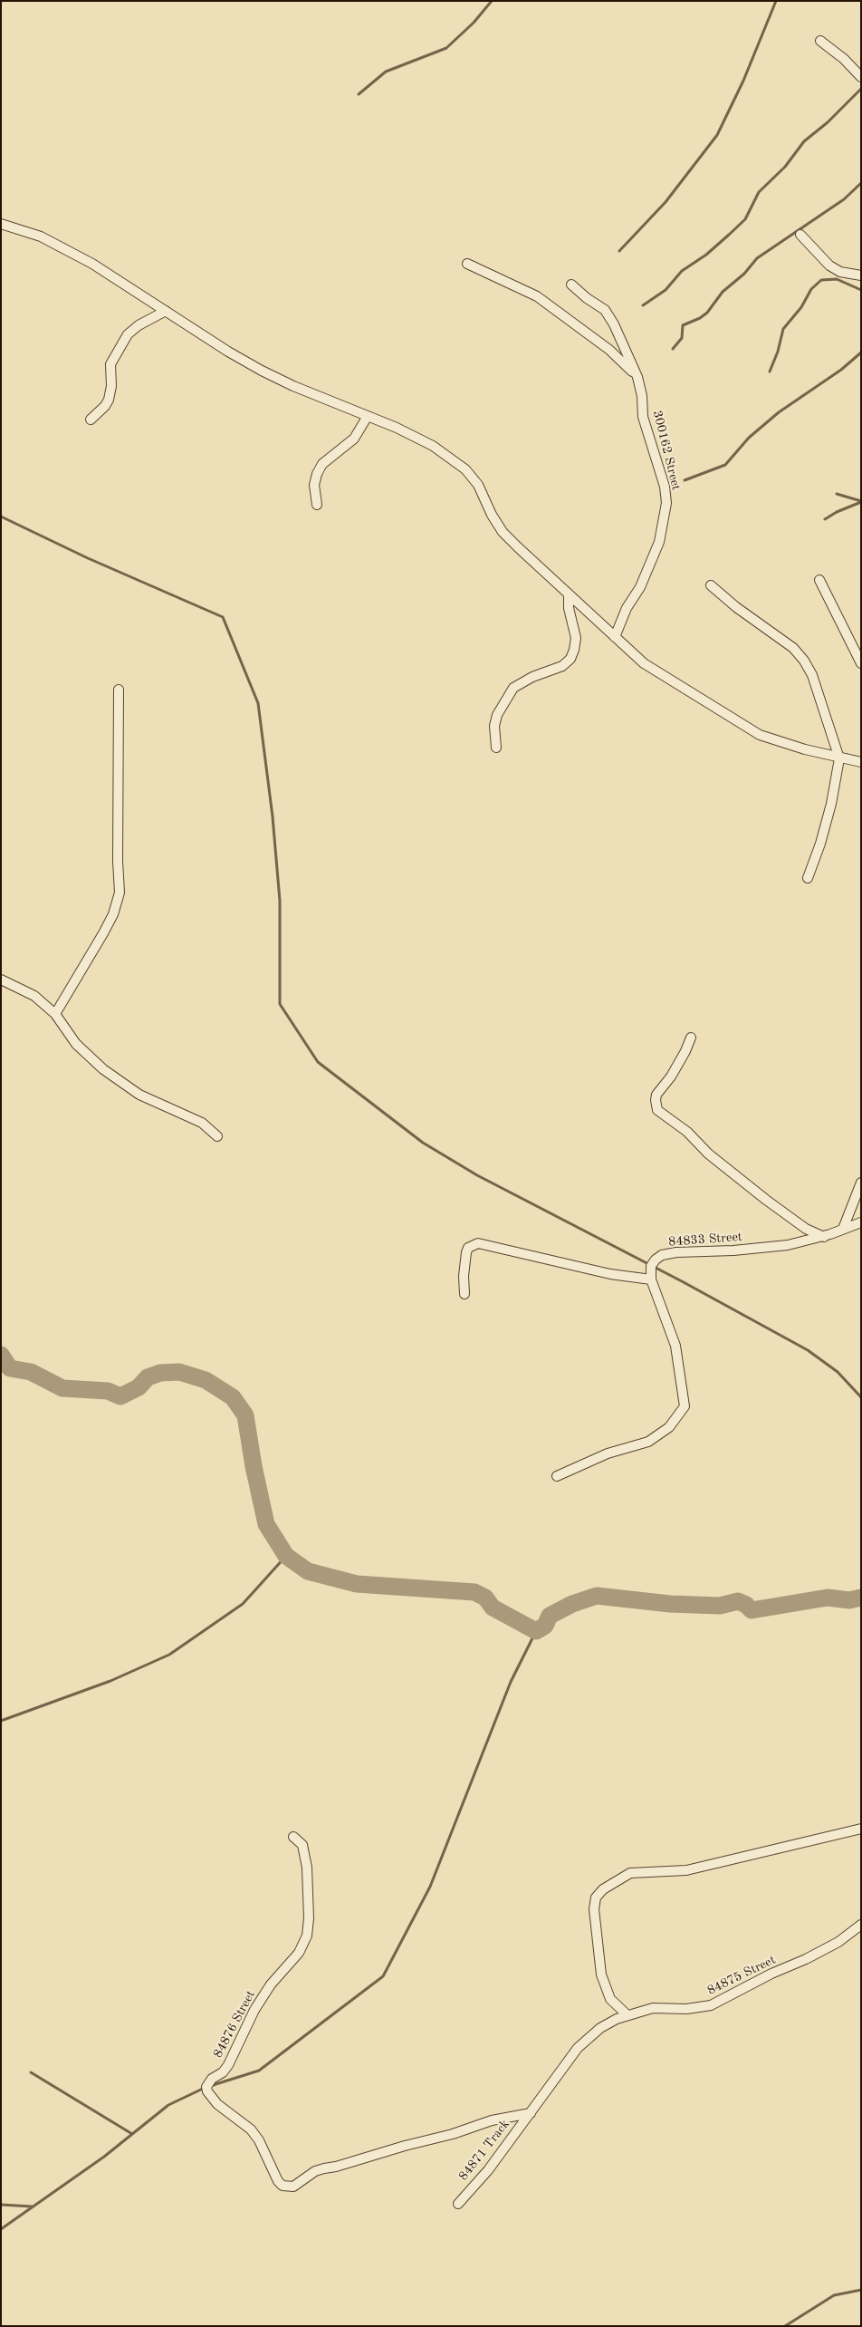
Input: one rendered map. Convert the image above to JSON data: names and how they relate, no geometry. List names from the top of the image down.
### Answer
{
  "streets": {
    "street": [
      "300162 Street",
      "84833 Street",
      "84875 Street",
      "84876 Street",
      "84871 Track"
    ]
  },
  "crossings": [
    ["84875 Street", "84876 Street"],
    ["84875 Street", "84871 Track"],
    ["84876 Street", "84871 Track"]
  ]
}
